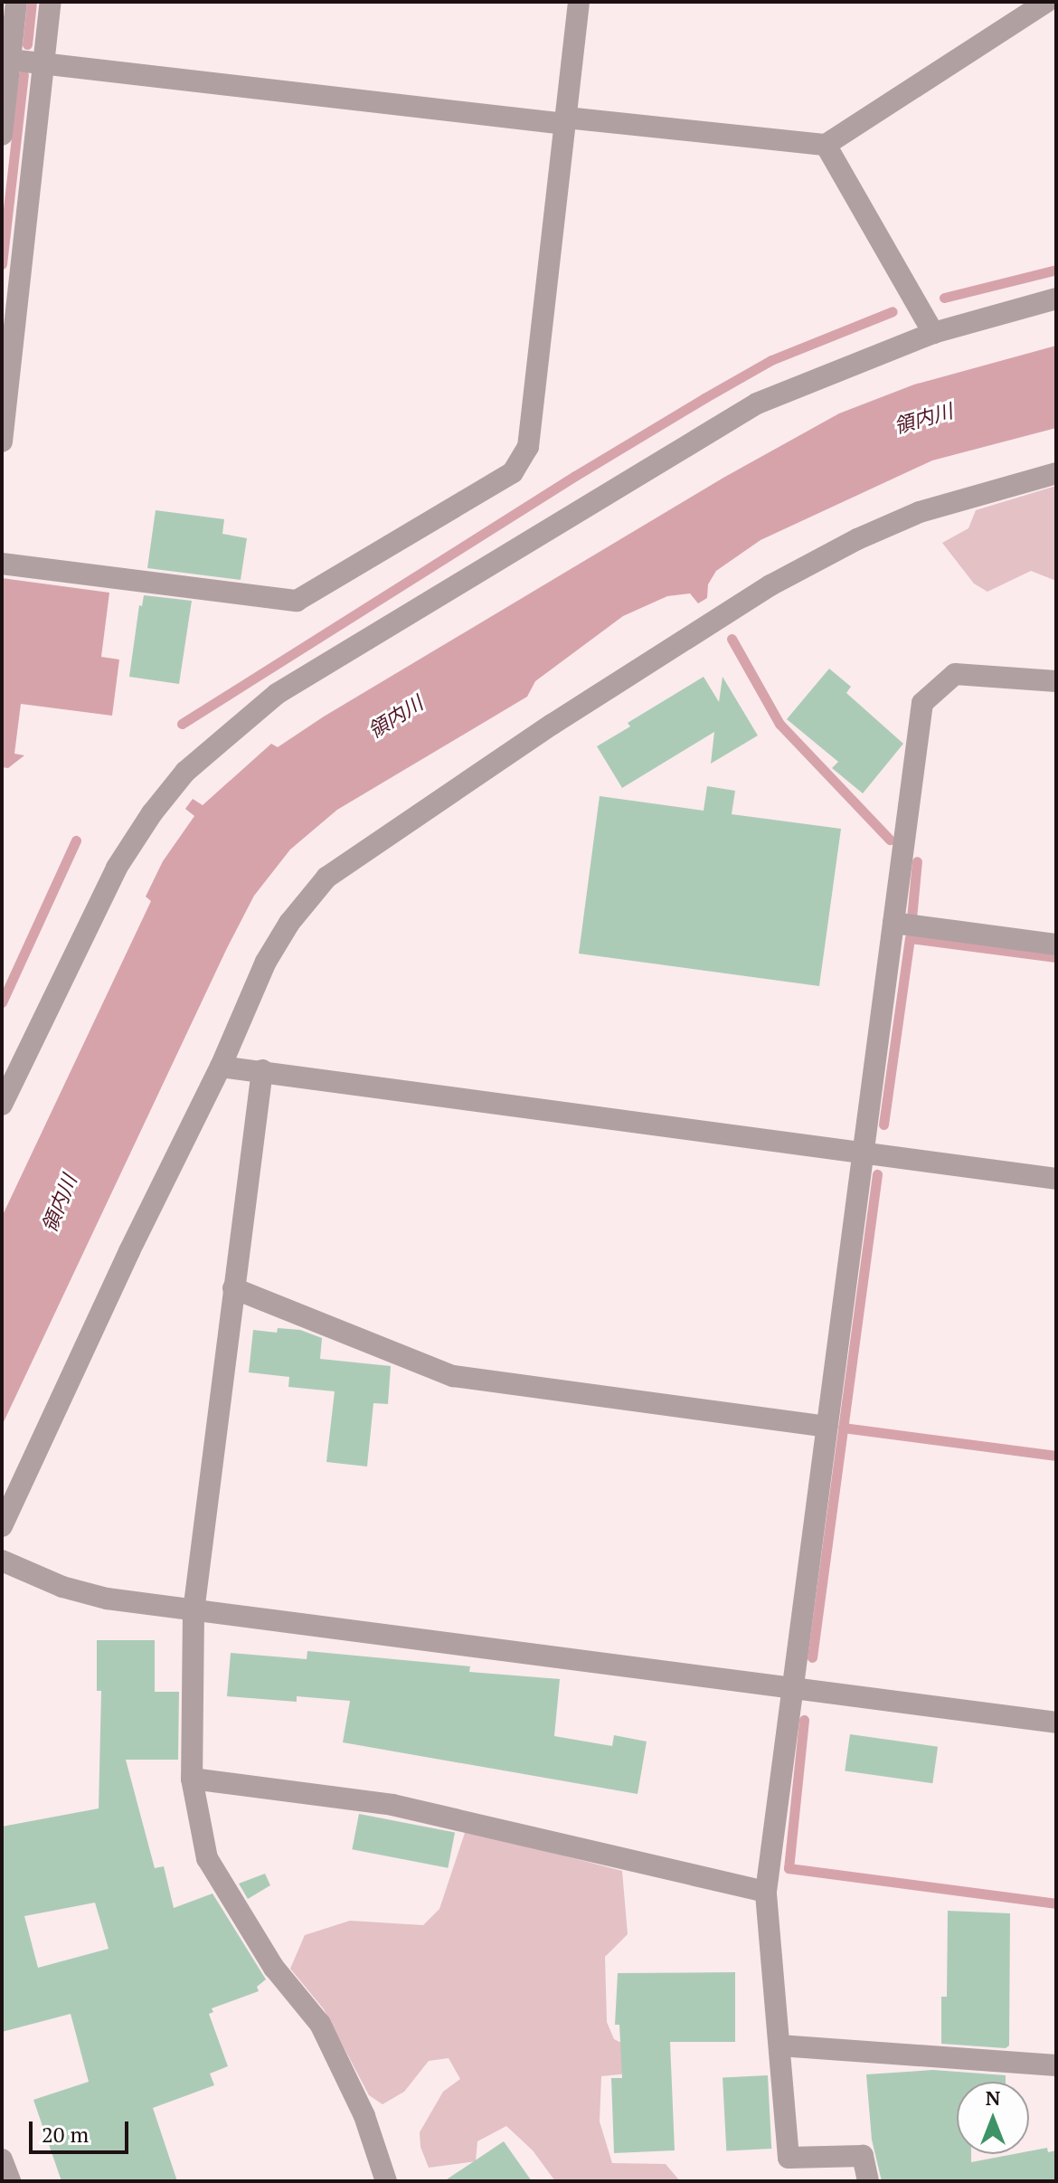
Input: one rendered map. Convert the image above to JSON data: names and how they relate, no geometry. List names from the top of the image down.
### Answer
{
  "water": ["領内川"],
  "scale_bar": "20 m",
  "north": "top"
}
